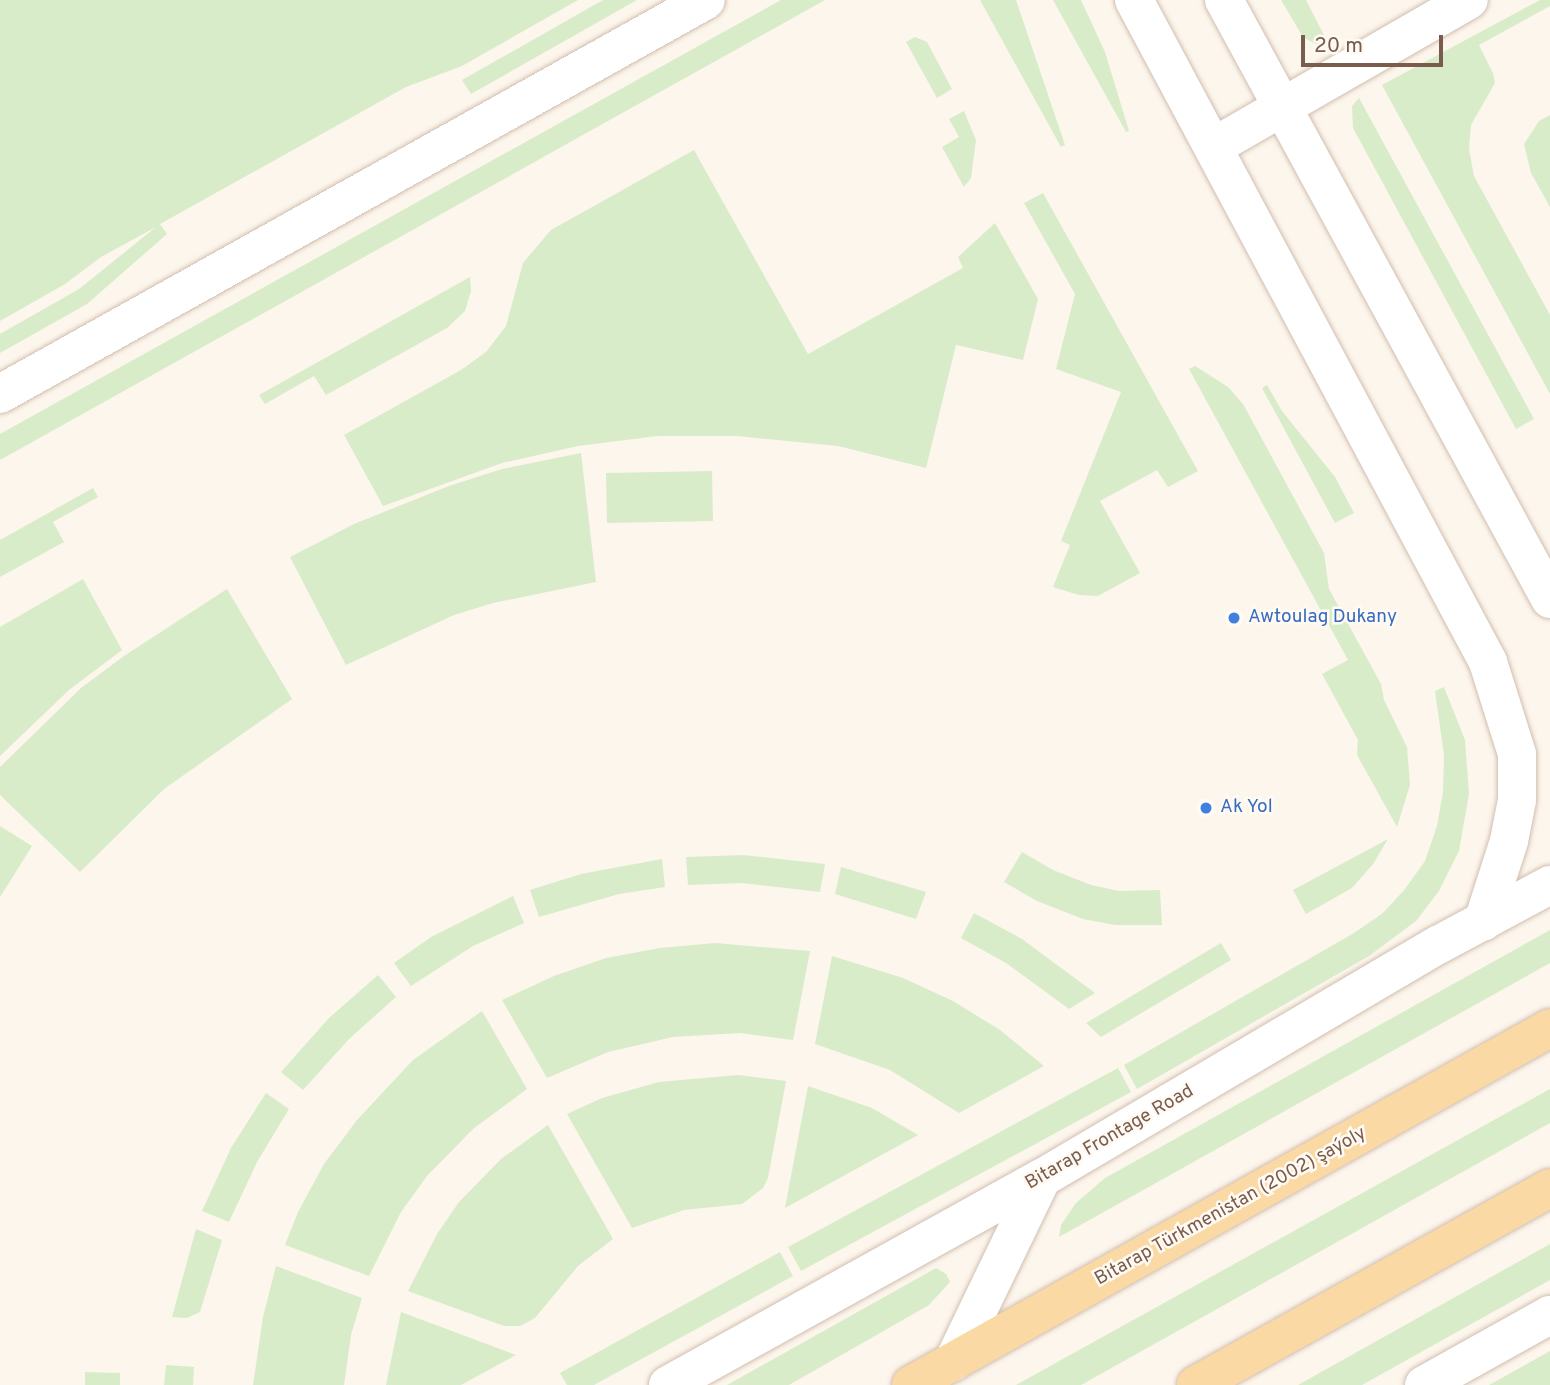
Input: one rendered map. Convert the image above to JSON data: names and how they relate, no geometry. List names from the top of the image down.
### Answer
{
  "streets": {
    "main road": ["Bitarap Türkmenistan (2002) şaýoly"],
    "street": ["Bitarap Frontage Road"]
  },
  "places": ["Awtoulag Dukany", "Ak Yol"],
  "scale_bar": "20 m"
}
